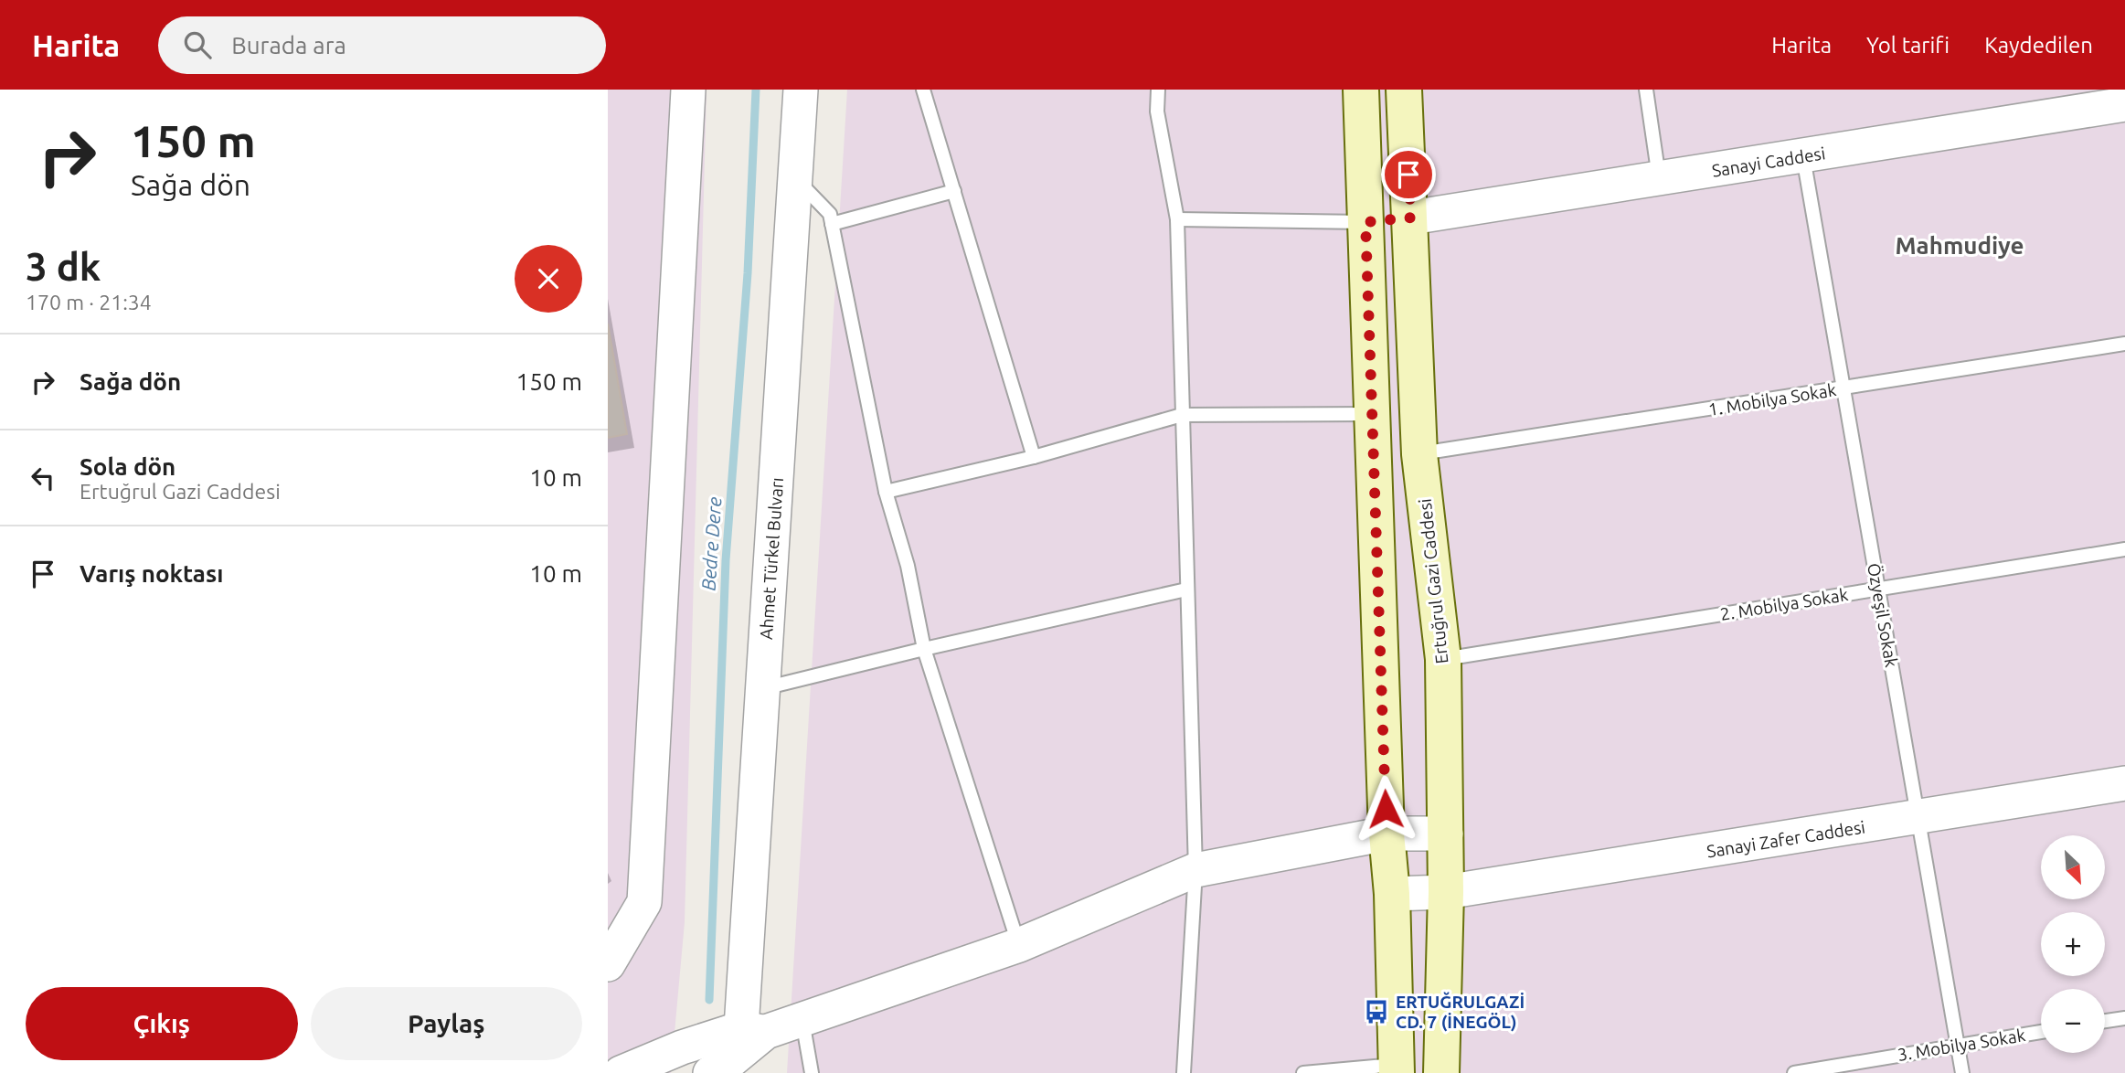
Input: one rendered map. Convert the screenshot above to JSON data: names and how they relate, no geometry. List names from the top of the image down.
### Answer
{
  "streets": {
    "main road": ["Ertuğrul Gazi Caddesi"],
    "street": ["Sanayi Caddesi", "Ahmet Türkel Bulvarı", "Sanayi Zafer Caddesi"],
    "lane": [
      "1. Mobilya Sokak",
      "2. Mobilya Sokak",
      "Özyeşil Sokak",
      "3. Mobilya Sokak"
    ]
  },
  "crossings": [
    ["Sanayi Caddesi", "Ertuğrul Gazi Caddesi"],
    ["Sanayi Caddesi", "Özyeşil Sokak"],
    ["1. Mobilya Sokak", "Ertuğrul Gazi Caddesi"],
    ["1. Mobilya Sokak", "Özyeşil Sokak"],
    ["Ertuğrul Gazi Caddesi", "2. Mobilya Sokak"],
    ["Ertuğrul Gazi Caddesi", "Sanayi Zafer Caddesi"],
    ["2. Mobilya Sokak", "Özyeşil Sokak"],
    ["Özyeşil Sokak", "Sanayi Zafer Caddesi"],
    ["Özyeşil Sokak", "3. Mobilya Sokak"]
  ],
  "districts": ["Mahmudiye"],
  "water": ["Bedre Dere"],
  "places": {
    "bus stop": ["ERTUĞRULGAZİ CD. 7 (İNEGÖL)"]
  },
  "north": "bottom right",
  "page": {
    "header": "Harita",
    "search": "Burada ara",
    "nav": ["Harita", "Yol tarifi", "Kaydedilen"],
    "turn": ["150 m", "Sağa dön"],
    "heading": ["3 dk", "170 m · 21:34"],
    "list": [
      {
        "name": "Sağa dön",
        "value": "150 m"
      },
      {
        "name": "Sola dön",
        "note": "Ertuğrul Gazi Caddesi",
        "value": "10 m"
      },
      {
        "name": "Varış noktası",
        "value": "10 m"
      }
    ],
    "map_buttons": ["+", "−"],
    "buttons": ["Çıkış", "Paylaş"]
  }
}
